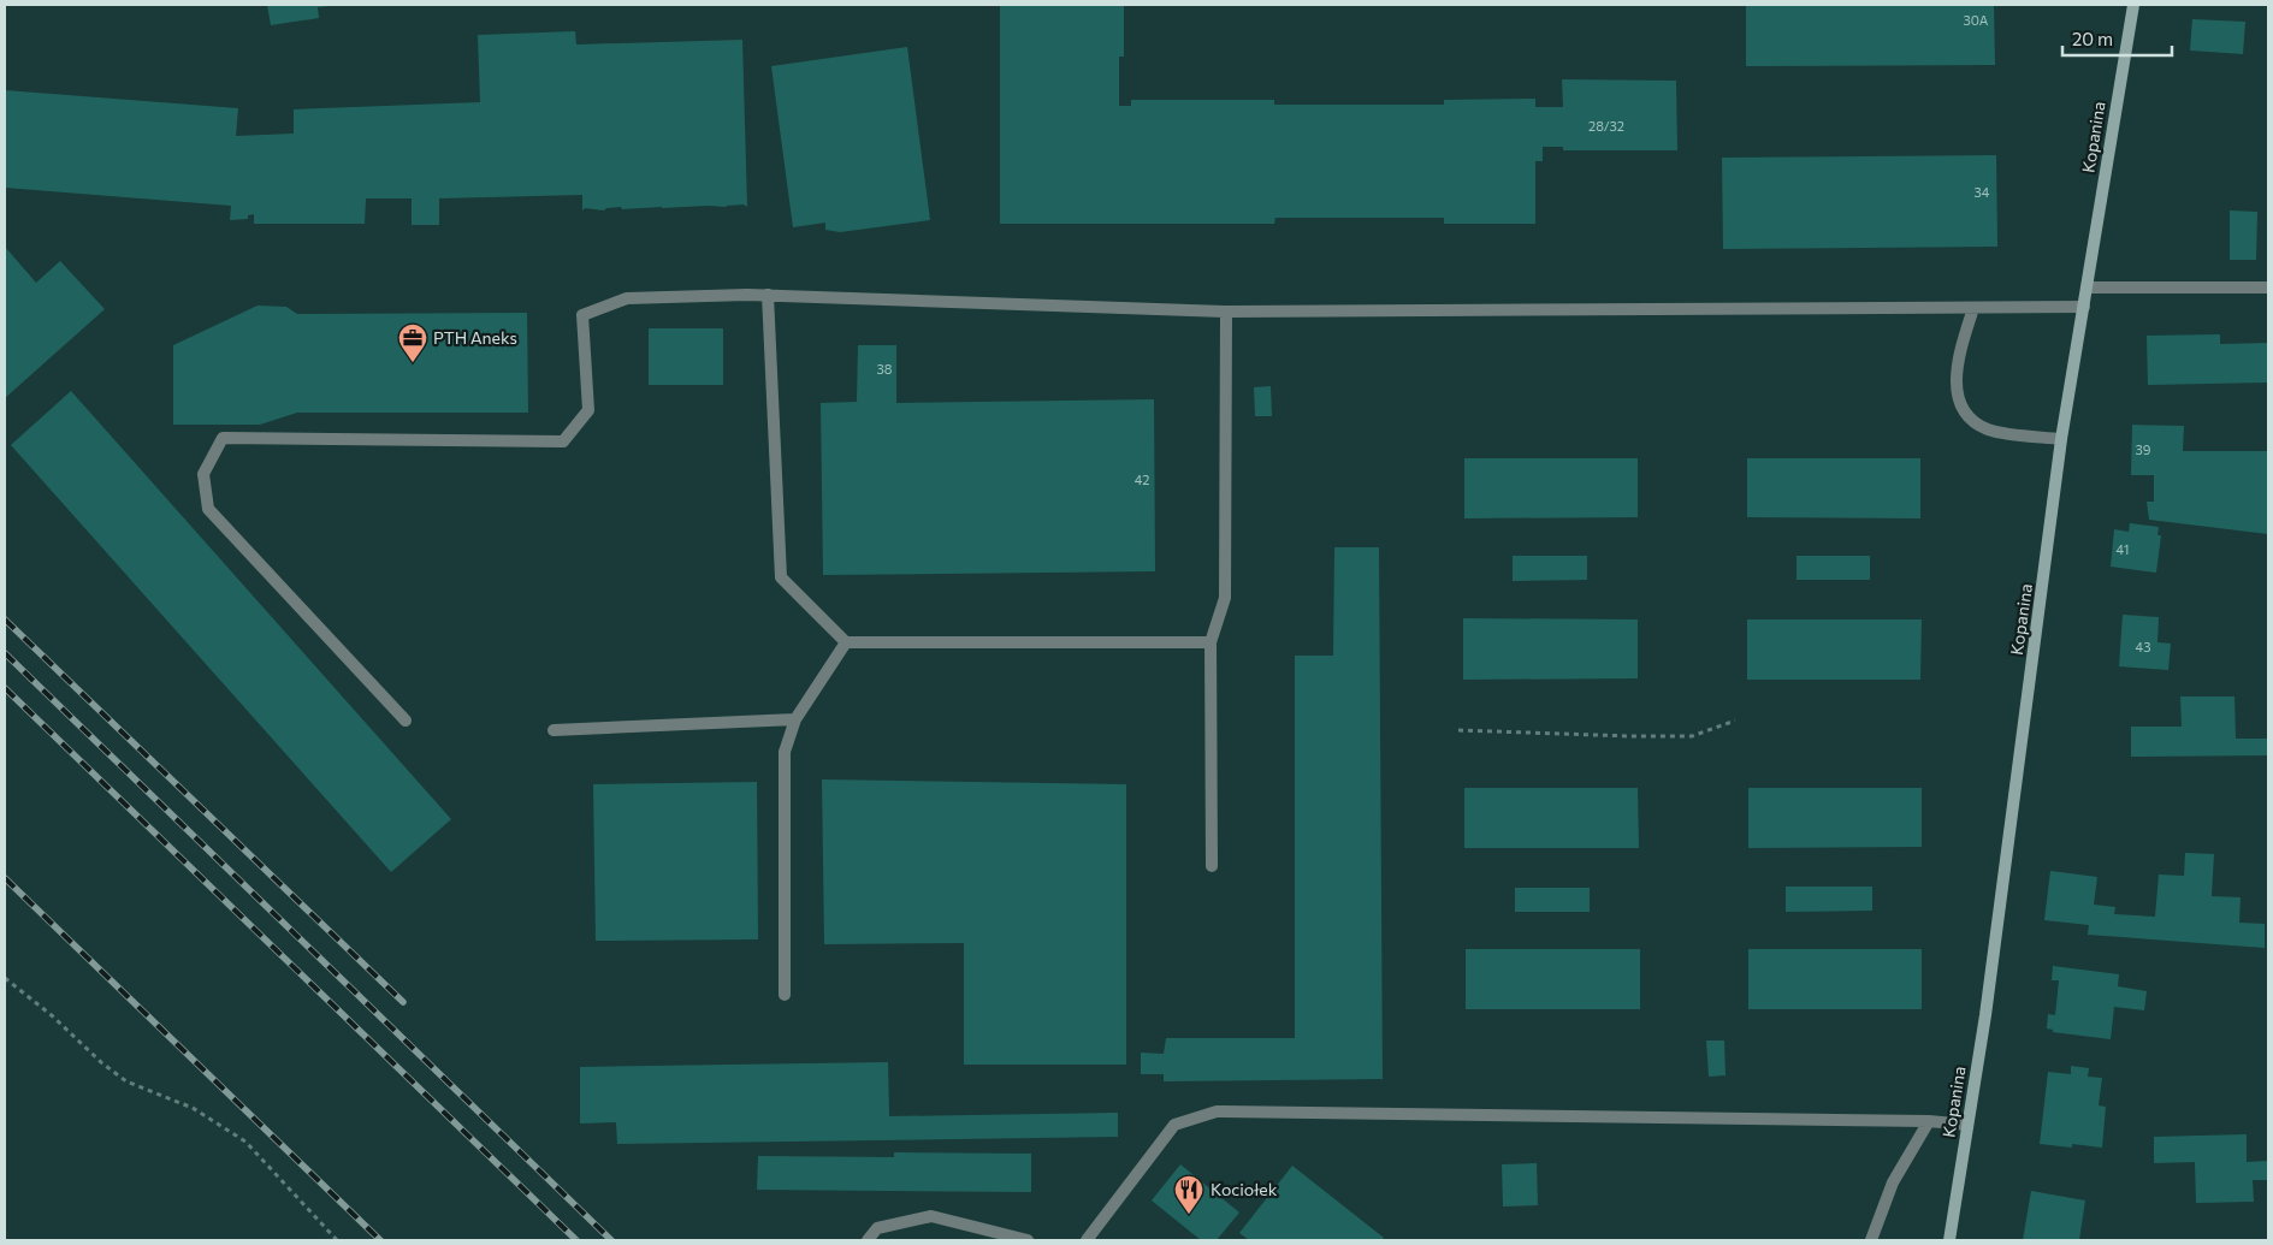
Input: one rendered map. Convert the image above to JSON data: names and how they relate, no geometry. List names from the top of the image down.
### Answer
{
  "streets": {
    "street": ["Kopanina"]
  },
  "places": {
    "office": ["PTH Aneks"],
    "restaurant": ["Kociołek"]
  },
  "house_numbers": [
    "30A",
    "28/32",
    "34",
    "38",
    "39",
    "42",
    "41",
    "43"
  ],
  "scale_bar": "20 m"
}
